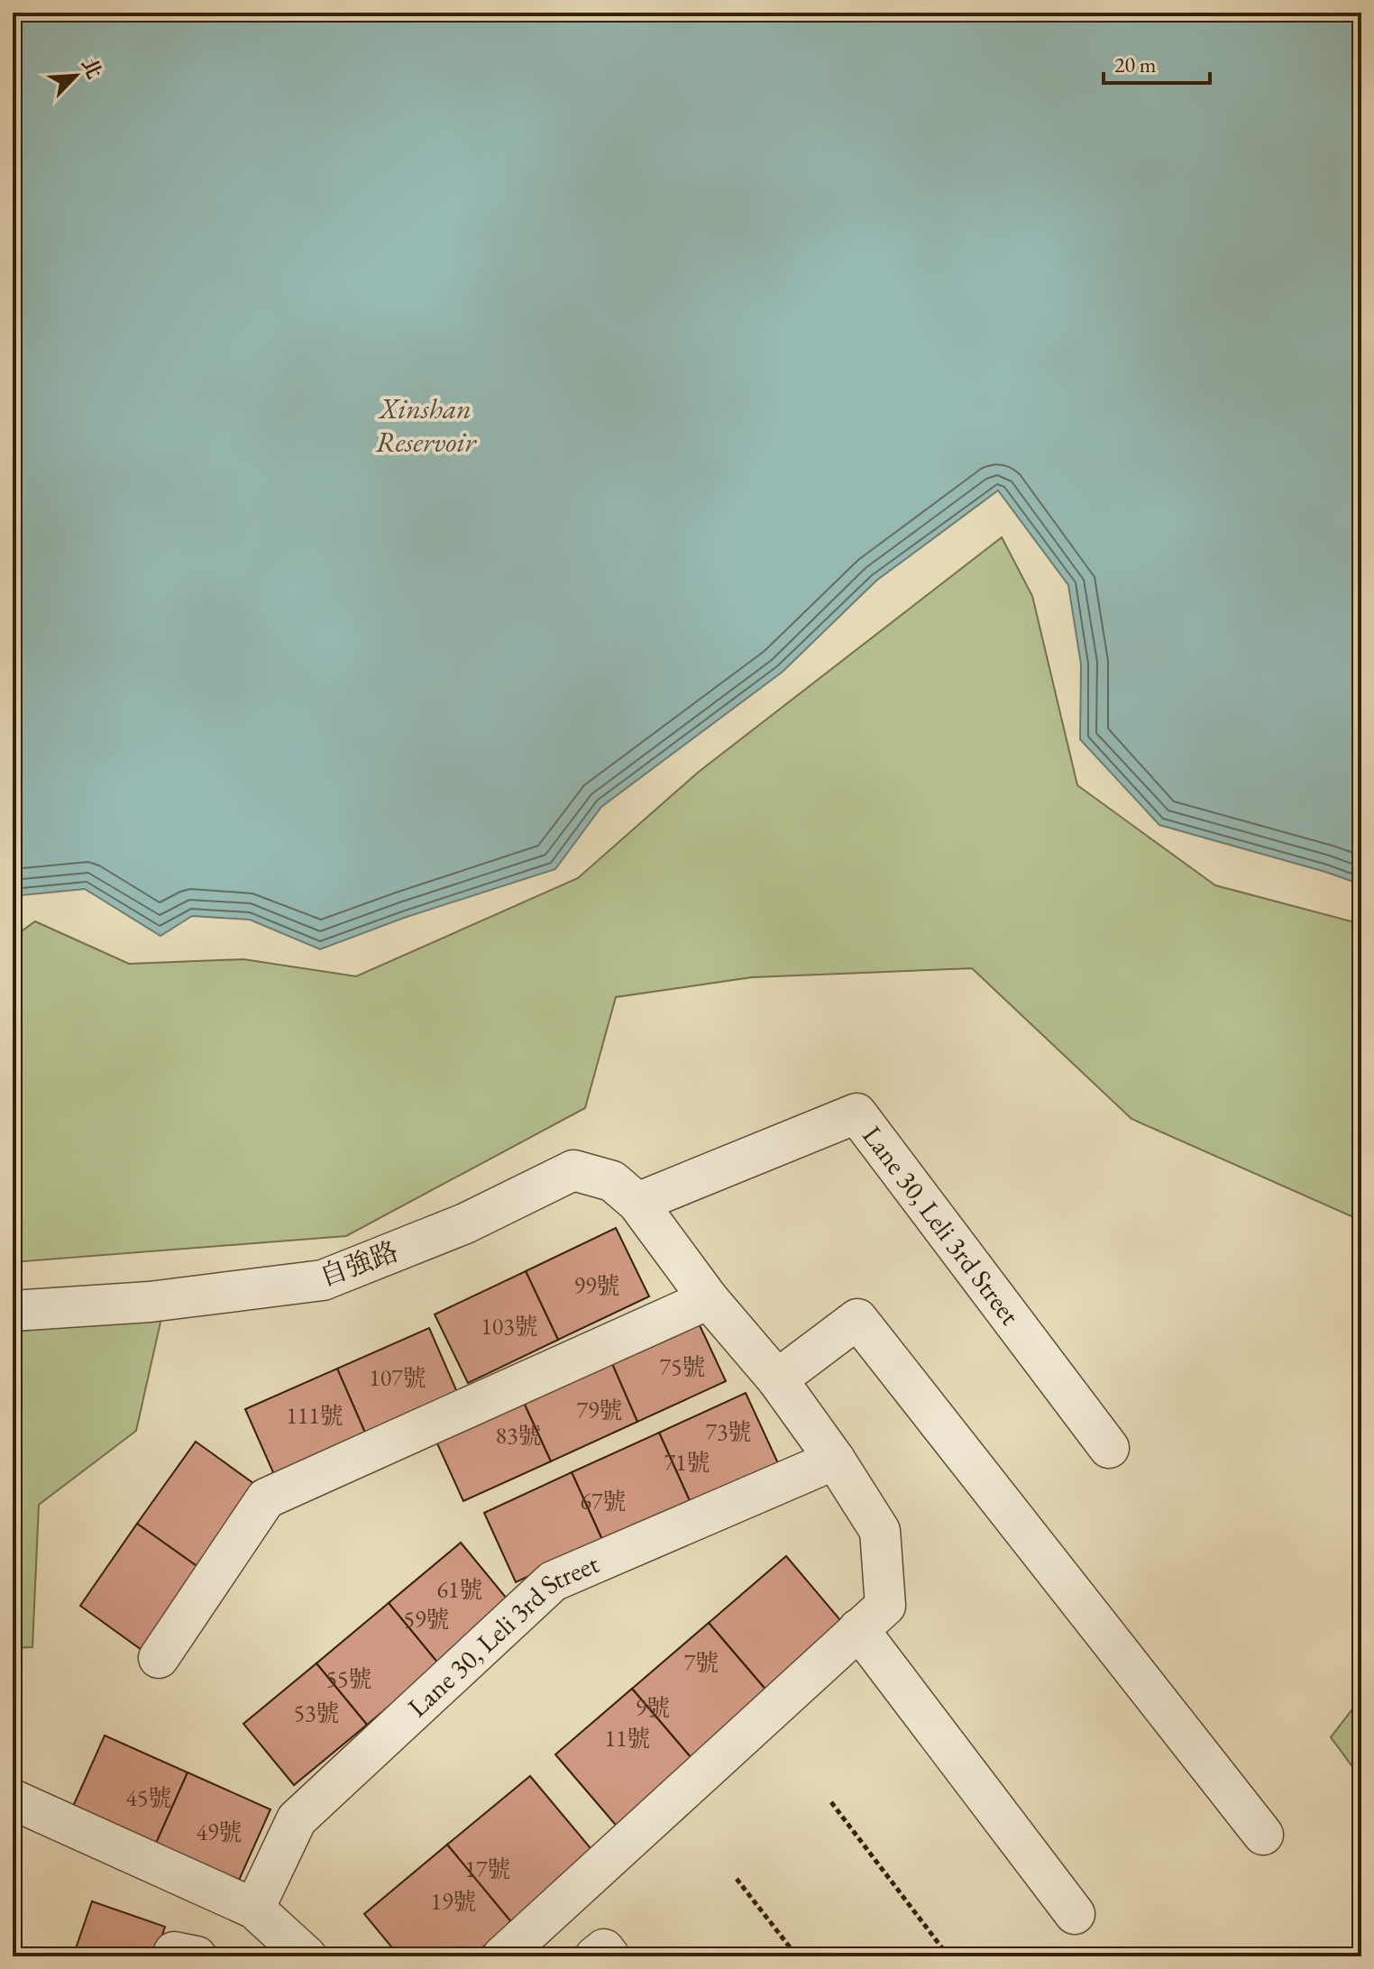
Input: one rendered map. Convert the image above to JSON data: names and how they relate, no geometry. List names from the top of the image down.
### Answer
{
  "streets": {
    "street": ["Lane 30, Leli 3rd Street", "自強路"]
  },
  "crossings": [
    ["Lane 30, Leli 3rd Street", "自強路"]
  ],
  "water": ["Xinshan Reservoir"],
  "house_numbers": [
    "99號",
    "103號",
    "75號",
    "107號",
    "79號",
    "111號",
    "73號",
    "83號",
    "71號",
    "67號",
    "61號",
    "59號",
    "7號",
    "55號",
    "9號",
    "53號",
    "11號",
    "45號",
    "49號",
    "17號",
    "19號"
  ],
  "scale_bar": "20 m",
  "north": "top right"
}
